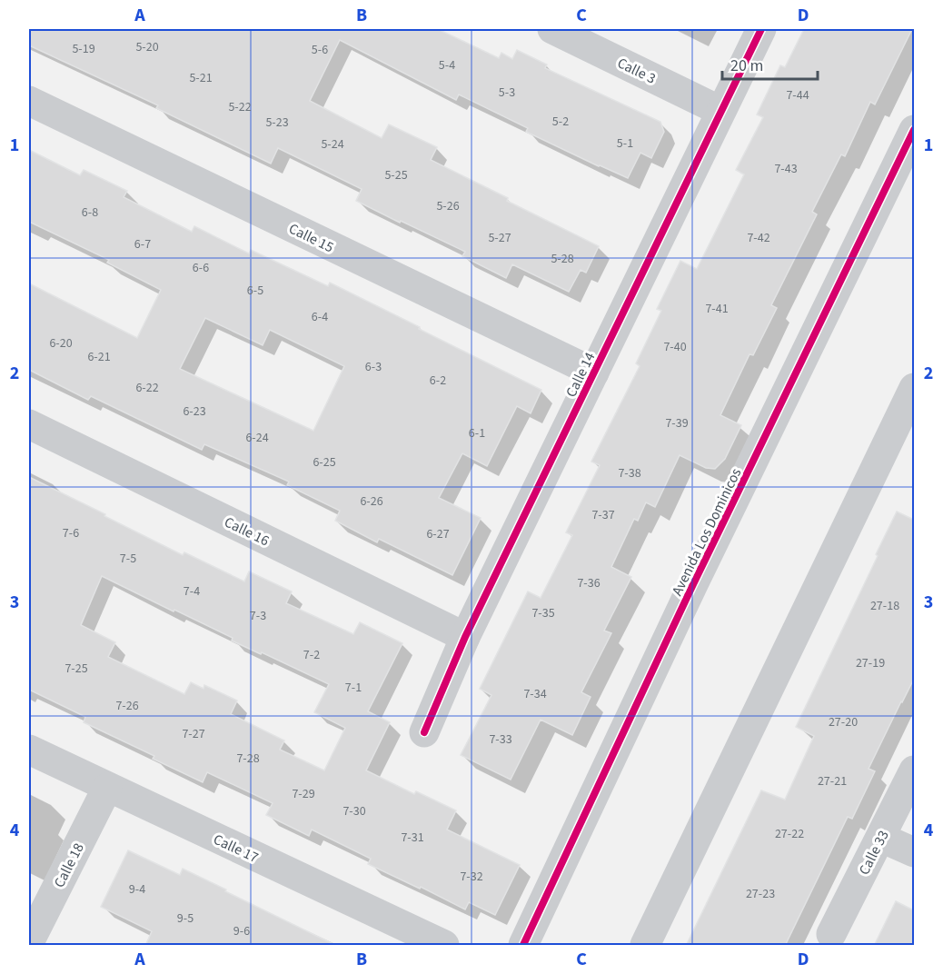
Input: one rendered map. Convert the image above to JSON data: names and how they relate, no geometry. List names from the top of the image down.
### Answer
{
  "streets": {
    "street": [
      "Calle 3",
      "Calle 15",
      "Calle 14",
      "Calle 16",
      "Avenida Los Dominicos",
      "Calle 17",
      "Calle 33",
      "Calle 18"
    ]
  },
  "crossings": [
    ["Calle 3", "Calle 14"],
    ["Calle 15", "Calle 14"],
    ["Calle 14", "Calle 16"],
    ["Calle 17", "Calle 18"]
  ],
  "house_numbers": [
    "5-20",
    "5-19",
    "5-6",
    "5-4",
    "5-21",
    "5-3",
    "7-44",
    "5-22",
    "5-2",
    "5-23",
    "5-1",
    "5-24",
    "7-43",
    "5-25",
    "5-26",
    "6-8",
    "5-27",
    "7-42",
    "6-7",
    "5-28",
    "6-6",
    "6-5",
    "7-41",
    "6-4",
    "6-20",
    "7-40",
    "6-21",
    "6-3",
    "6-2",
    "6-22",
    "6-23",
    "7-39",
    "6-1",
    "6-24",
    "6-25",
    "7-38",
    "6-26",
    "7-37",
    "7-6",
    "6-27",
    "7-5",
    "7-36",
    "7-4",
    "27-18",
    "7-35",
    "7-3",
    "7-2",
    "27-19",
    "7-25",
    "7-1",
    "7-34",
    "7-26",
    "27-20",
    "7-27",
    "7-33",
    "7-28",
    "27-21",
    "7-29",
    "7-30",
    "27-22",
    "7-31",
    "7-32",
    "9-4",
    "27-23",
    "9-5",
    "9-6"
  ],
  "scale_bar": "20 m",
  "grid": {
    "columns": [
      "A",
      "B",
      "C",
      "D"
    ],
    "rows": [
      "1",
      "2",
      "3",
      "4"
    ]
  }
}
